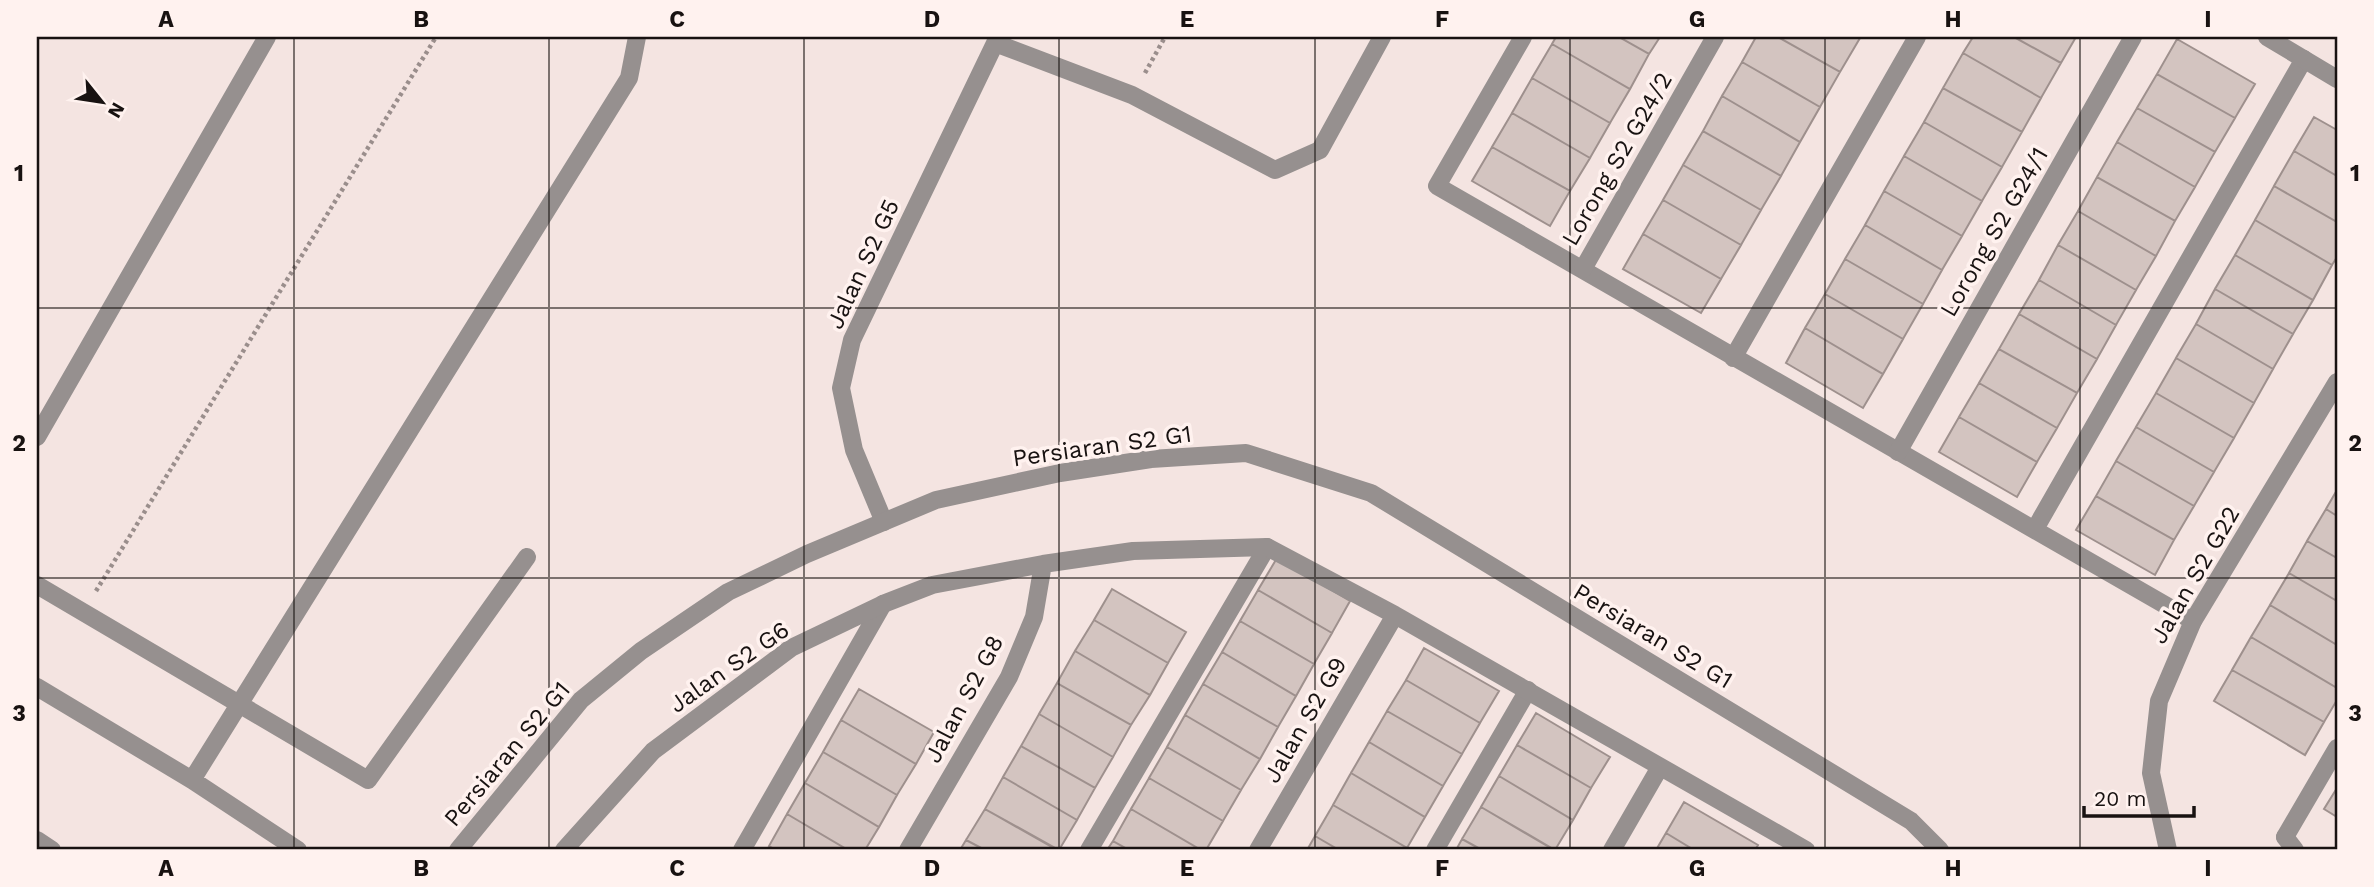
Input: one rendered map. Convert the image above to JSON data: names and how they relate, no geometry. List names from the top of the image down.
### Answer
{
  "streets": {
    "street": [
      "Lorong S2 G24/2",
      "Lorong S2 G24/1",
      "Jalan S2 G5",
      "Persiaran S2 G1",
      "Jalan S2 G22",
      "Jalan S2 G6",
      "Jalan S2 G8",
      "Jalan S2 G9"
    ]
  },
  "crossings": [
    ["Jalan S2 G5", "Persiaran S2 G1"],
    ["Jalan S2 G6", "Jalan S2 G8"]
  ],
  "scale_bar": "20 m",
  "north": "bottom right",
  "grid": {
    "columns": [
      "A",
      "B",
      "C",
      "D",
      "E",
      "F",
      "G",
      "H",
      "I"
    ],
    "rows": ["1", "2", "3"]
  }
}
